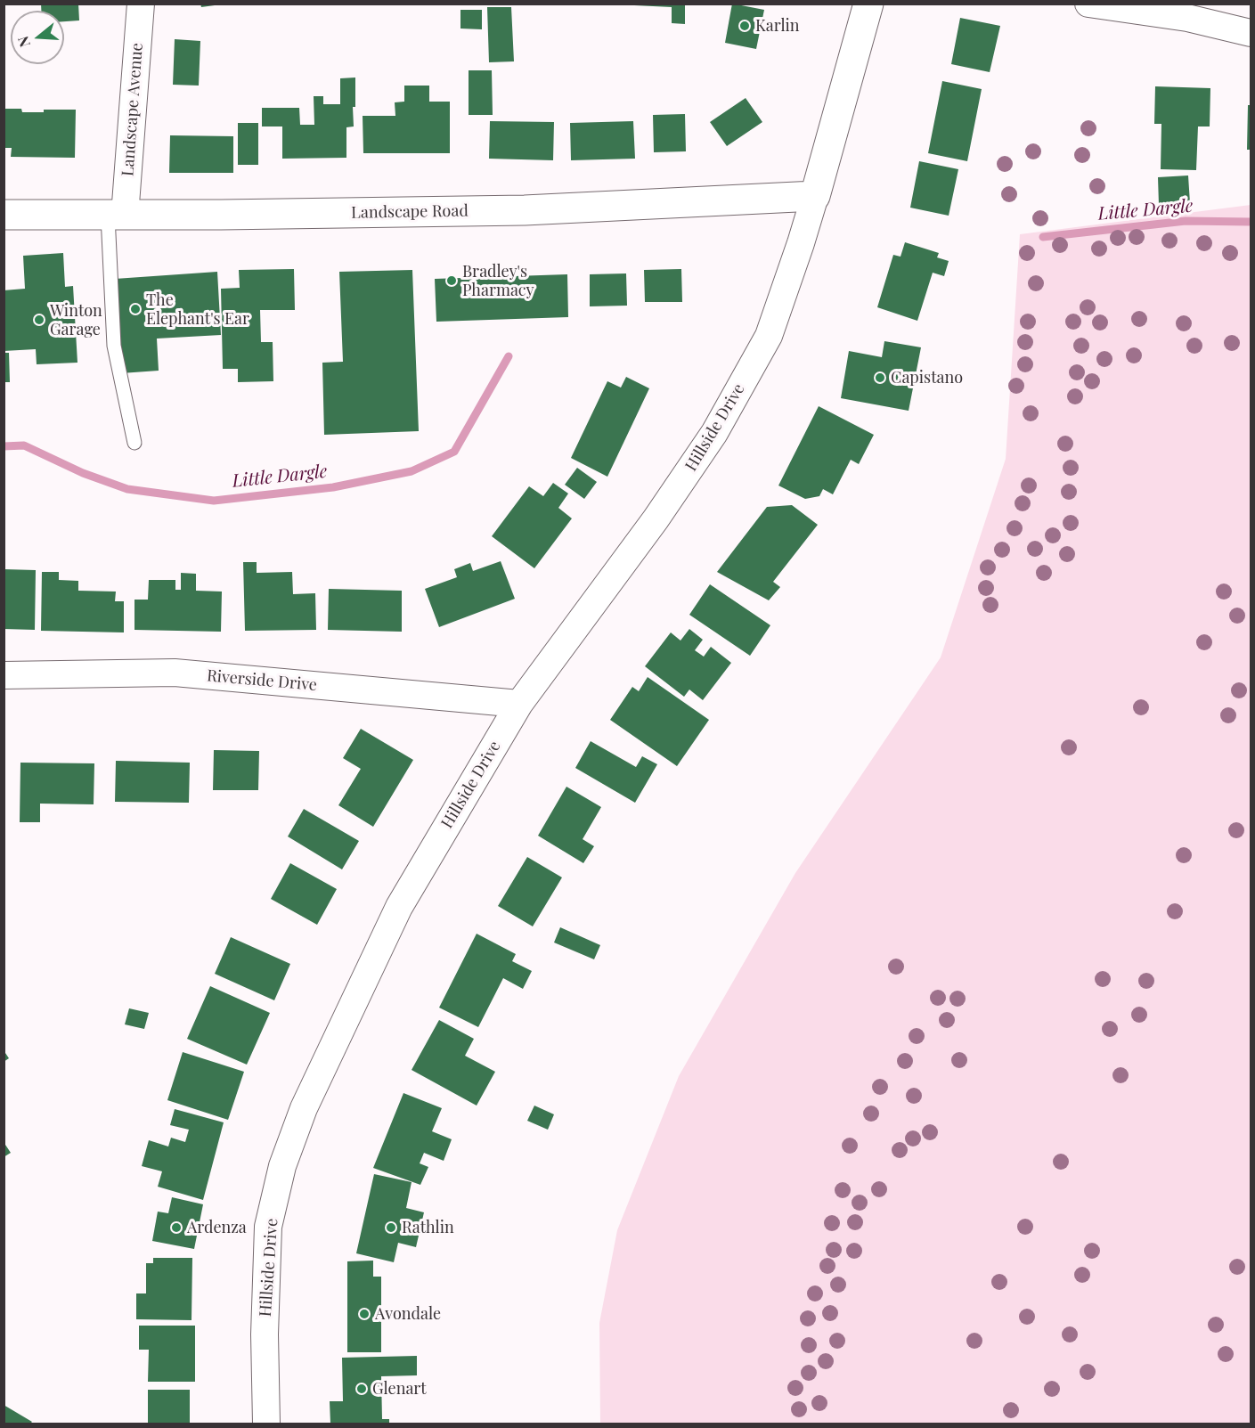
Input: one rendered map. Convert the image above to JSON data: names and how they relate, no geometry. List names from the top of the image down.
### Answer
{
  "streets": {
    "street": [
      "Landscape Avenue",
      "Landscape Road",
      "Hillside Drive",
      "Riverside Drive"
    ]
  },
  "crossings": [
    ["Landscape Avenue", "Landscape Road"],
    ["Landscape Road", "Hillside Drive"],
    ["Hillside Drive", "Riverside Drive"]
  ],
  "water": ["Little Dargle"],
  "places": [
    "Karlin",
    "Bradley's Pharmacy",
    "The Elephant's Ear",
    "Winton Garage",
    "Capistano",
    "Ardenza",
    "Rathlin",
    "Avondale",
    "Glenart"
  ],
  "north": "left"
}
